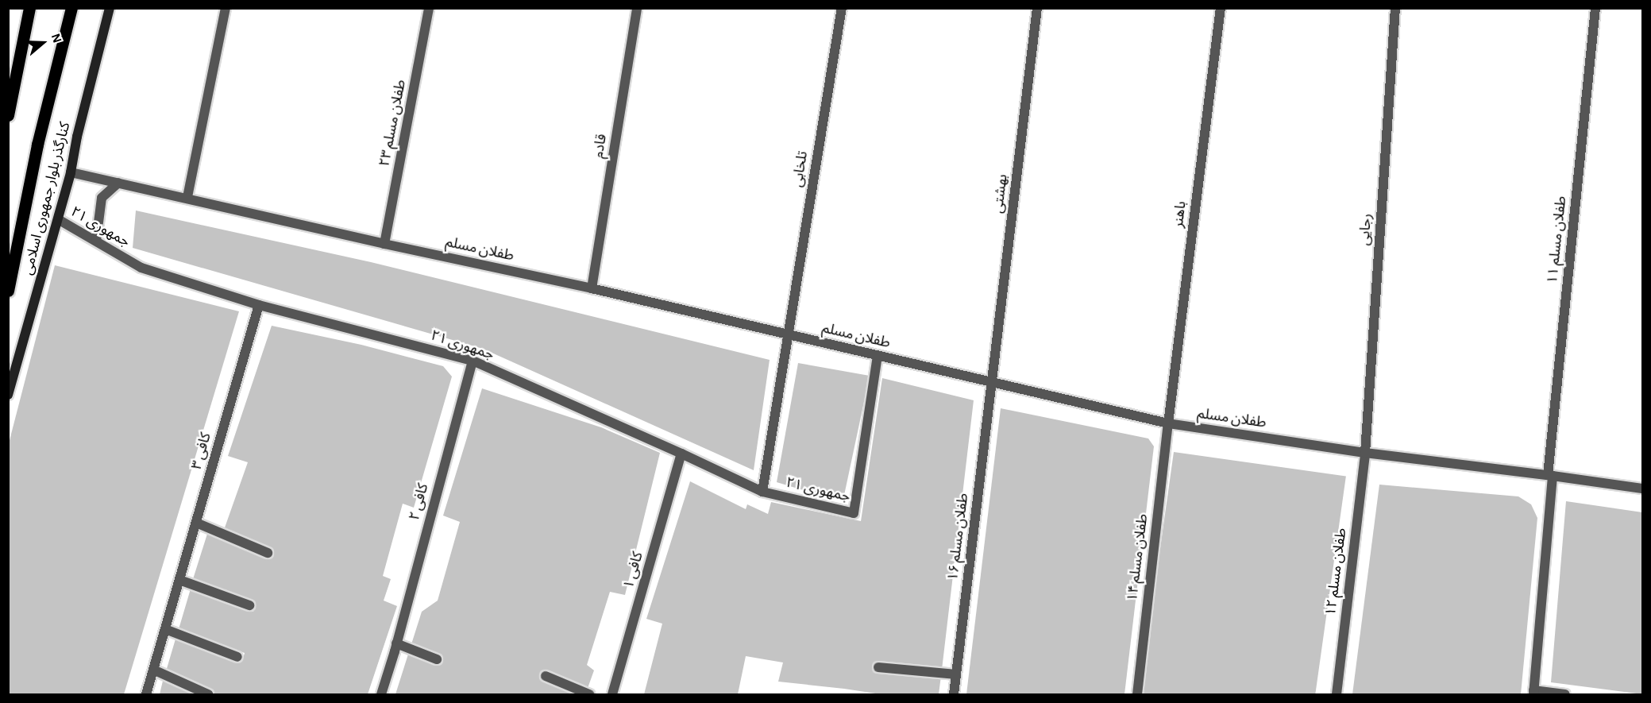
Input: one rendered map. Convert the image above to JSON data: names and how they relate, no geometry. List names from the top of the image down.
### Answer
{
  "streets": {
    "main road": ["کنارگذر بلوار جمهوری اسلامی"],
    "street": [
      "طفلان مسلم ۲۳",
      "قادم",
      "تلخابی",
      "بهشتی",
      "باهنر",
      "جمهوری ۲۱",
      "رجایی",
      "طفلان مسلم ۱۱",
      "طفلان مسلم",
      "کافی ۳",
      "کافی ۲",
      "طفلان مسلم ۱۶",
      "طفلان مسلم ۱۴",
      "کافی ۱",
      "طفلان مسلم ۱۲"
    ]
  },
  "crossings": [
    ["طفلان مسلم ۲۳", "طفلان مسلم"],
    ["قادم", "طفلان مسلم"],
    ["تلخابی", "جمهوری ۲۱"],
    ["تلخابی", "طفلان مسلم"],
    ["بهشتی", "طفلان مسلم"],
    ["بهشتی", "طفلان مسلم ۱۶"],
    ["کنارگذر بلوار جمهوری اسلامی", "جمهوری ۲۱"],
    ["کنارگذر بلوار جمهوری اسلامی", "طفلان مسلم"],
    ["باهنر", "طفلان مسلم"],
    ["باهنر", "طفلان مسلم ۱۴"],
    ["جمهوری ۲۱", "طفلان مسلم"],
    ["جمهوری ۲۱", "کافی ۳"],
    ["جمهوری ۲۱", "کافی ۲"],
    ["جمهوری ۲۱", "کافی ۱"],
    ["رجایی", "طفلان مسلم"],
    ["رجایی", "طفلان مسلم ۱۲"],
    ["طفلان مسلم ۱۱", "طفلان مسلم"],
    ["طفلان مسلم", "طفلان مسلم ۱۶"],
    ["طفلان مسلم", "طفلان مسلم ۱۴"],
    ["طفلان مسلم", "طفلان مسلم ۱۲"]
  ],
  "north": "right"
}
